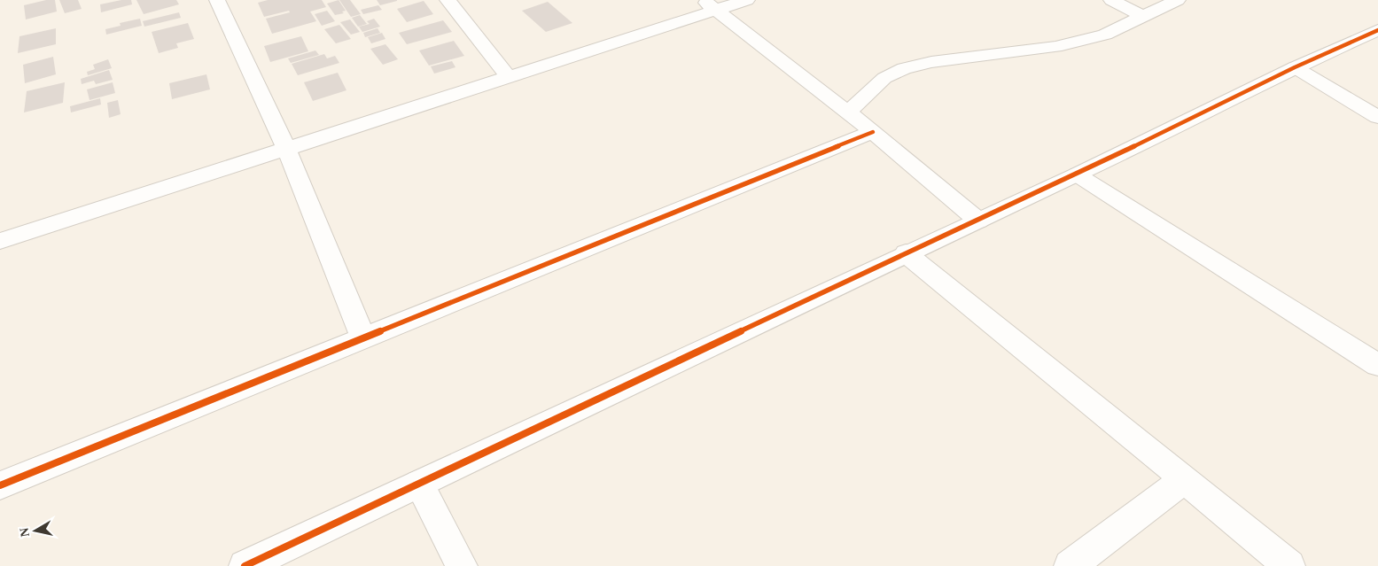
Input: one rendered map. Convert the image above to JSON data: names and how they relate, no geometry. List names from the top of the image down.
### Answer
{
  "north": "left"
}
